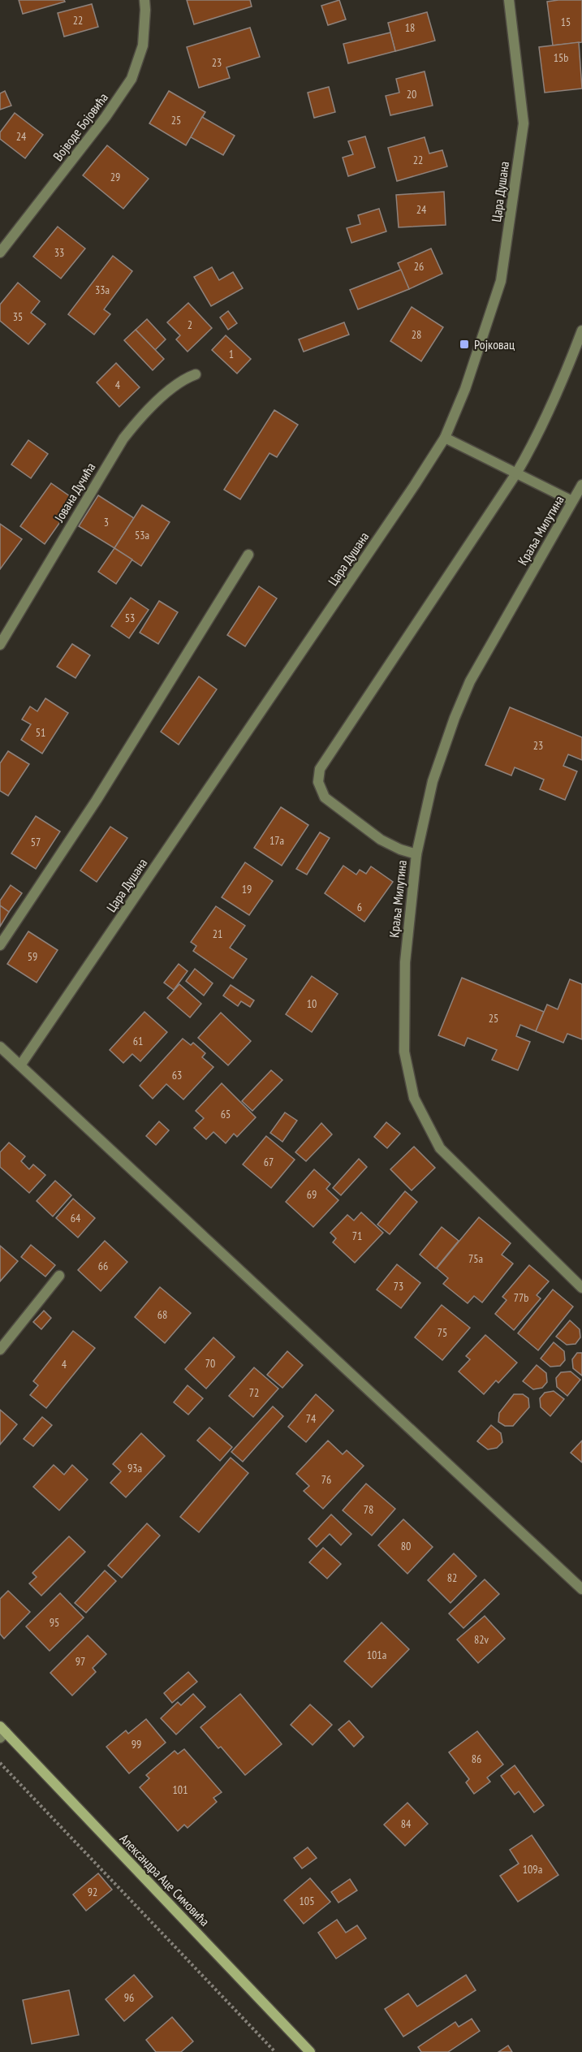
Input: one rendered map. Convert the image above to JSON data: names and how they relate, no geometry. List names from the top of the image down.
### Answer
{
  "streets": {
    "street": [
      "Војводе Бојовића",
      "Цара Душана",
      "Јована Дучића",
      "Краља Милутина",
      "Александра Аце Симовића"
    ]
  },
  "places": {
    "transit": ["Ројковац"]
  },
  "house_numbers": [
    "22",
    "15",
    "18",
    "15b",
    "23",
    "20",
    "25",
    "24",
    "22",
    "29",
    "24",
    "33",
    "26",
    "33a",
    "35",
    "2",
    "28",
    "1",
    "4",
    "3",
    "53a",
    "53",
    "51",
    "23",
    "17a",
    "57",
    "19",
    "6",
    "21",
    "59",
    "10",
    "25",
    "61",
    "63",
    "65",
    "67",
    "69",
    "64",
    "71",
    "75a",
    "66",
    "73",
    "77b",
    "68",
    "75",
    "70",
    "4",
    "72",
    "74",
    "93a",
    "76",
    "78",
    "80",
    "82",
    "95",
    "82v",
    "101a",
    "97",
    "99",
    "86",
    "101",
    "84",
    "109a",
    "92",
    "105",
    "96"
  ]
}
